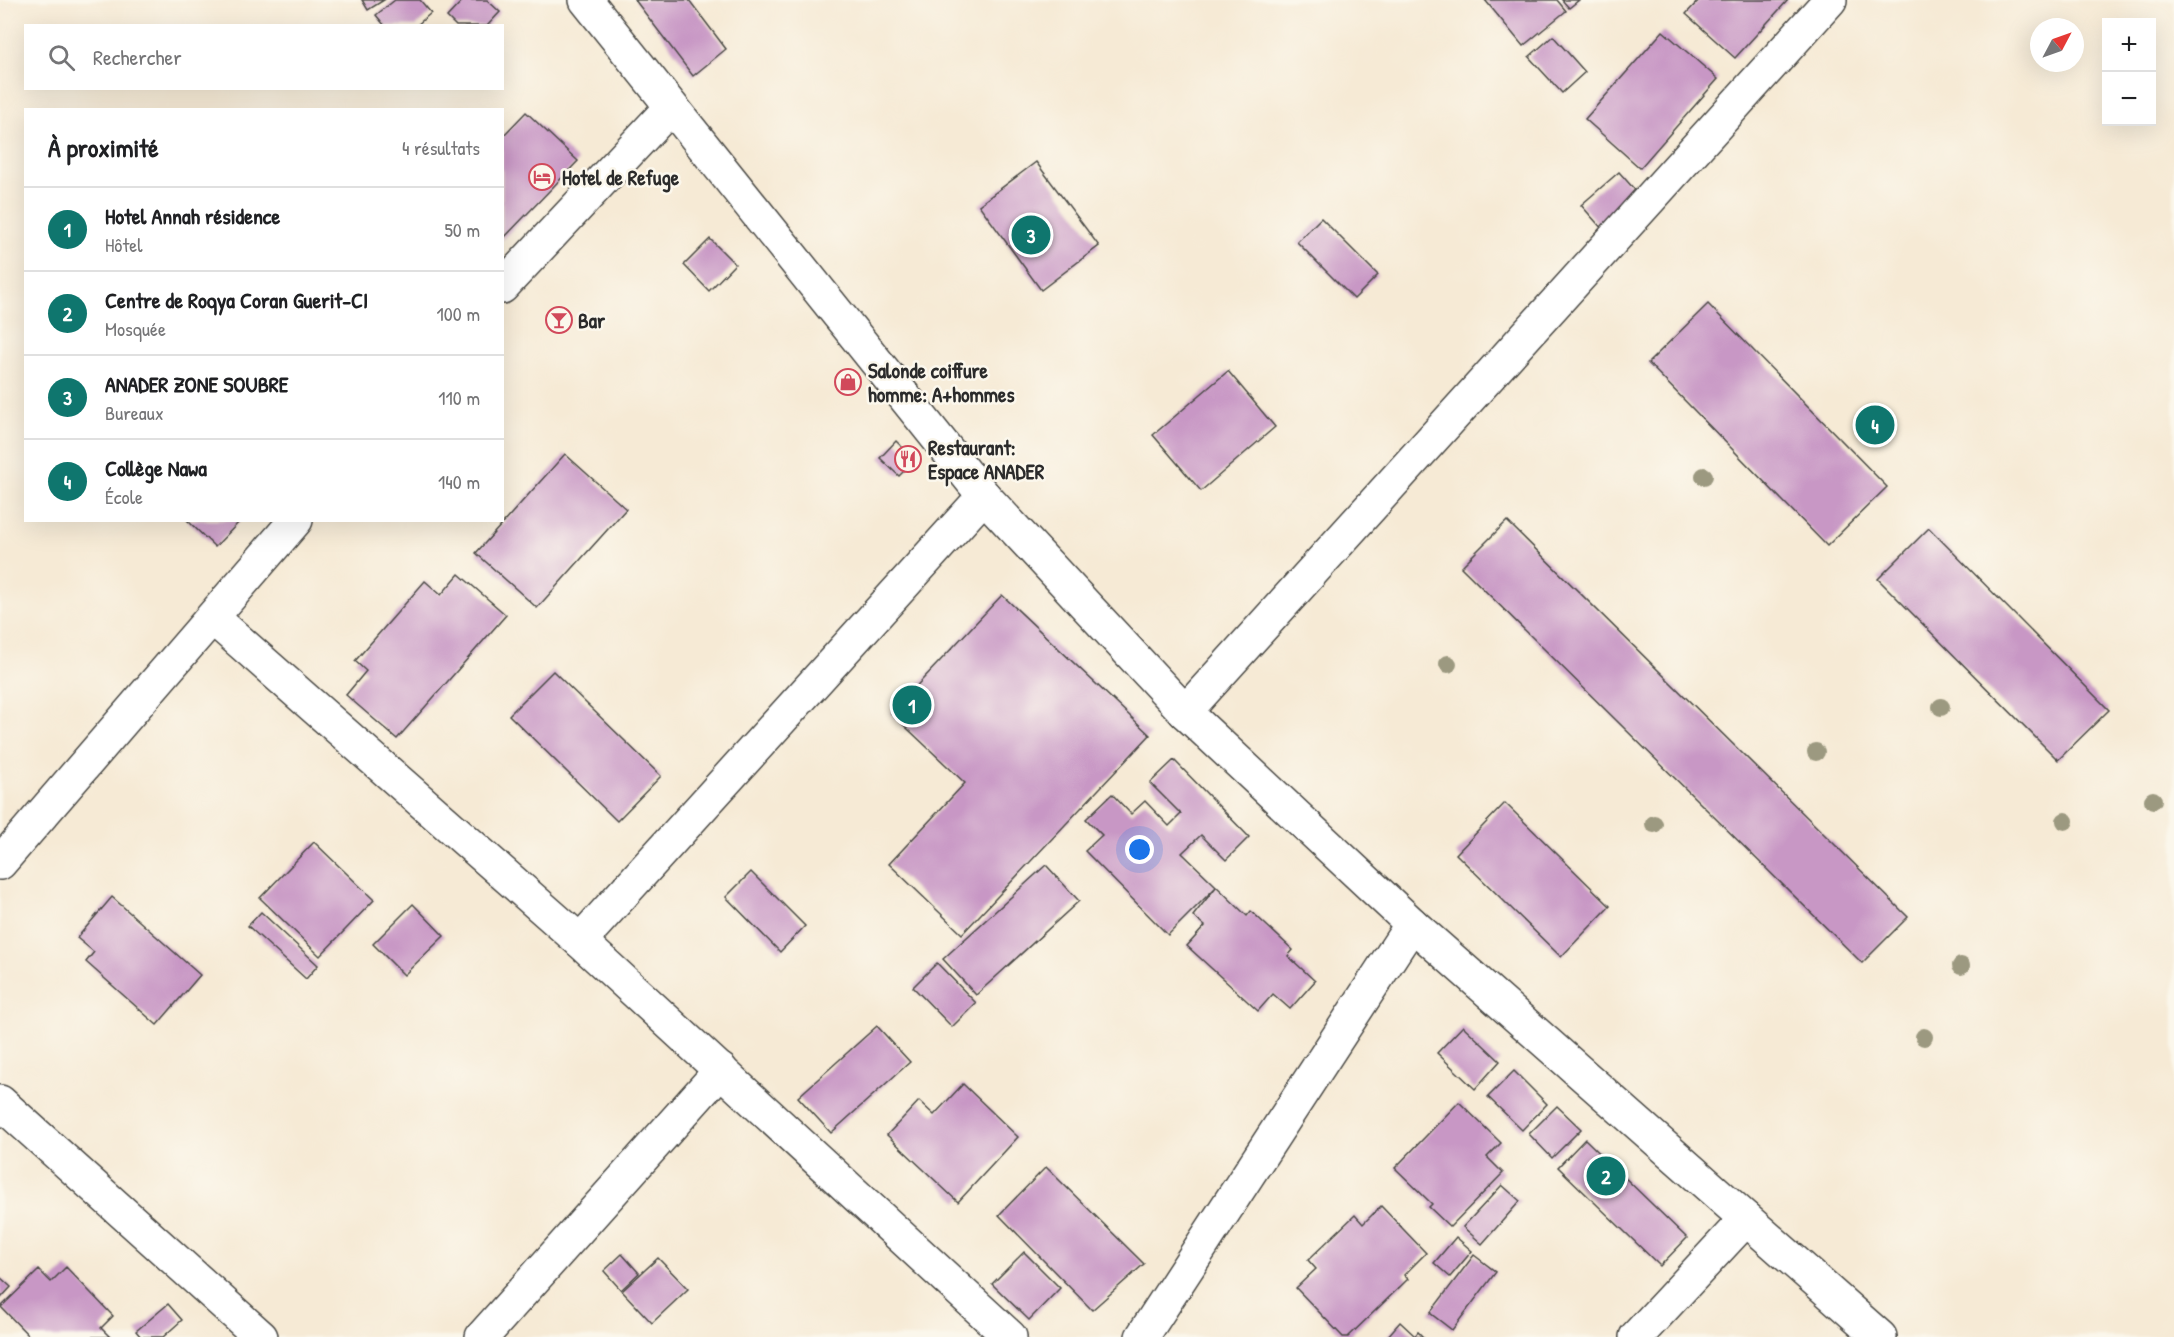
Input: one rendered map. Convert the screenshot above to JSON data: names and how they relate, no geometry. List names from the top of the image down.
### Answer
{
  "places": {
    "hotel": ["Hotel de Refuge"],
    "bar": ["Bar"],
    "shop": ["Salonde coiffure homme: A+hommes"],
    "restaurant": ["Restaurant: Espace ANADER"]
  },
  "north": "top right",
  "page": {
    "map_buttons": ["+", "−"],
    "search": "Rechercher",
    "heading": ["À proximité", "4 résultats"],
    "list": [
      {
        "mark": "1",
        "name": "Hotel Annah résidence",
        "note": "Hôtel",
        "value": "50 m"
      },
      {
        "mark": "2",
        "name": "Centre de Roqya Coran Guerit-CI",
        "note": "Mosquée",
        "value": "100 m"
      },
      {
        "mark": "3",
        "name": "ANADER ZONE SOUBRE",
        "note": "Bureaux",
        "value": "110 m"
      },
      {
        "mark": "4",
        "name": "Collège Nawa",
        "note": "École",
        "value": "140 m"
      }
    ],
    "pins": [
      "3",
      "4",
      "1",
      "2"
    ]
  }
}
